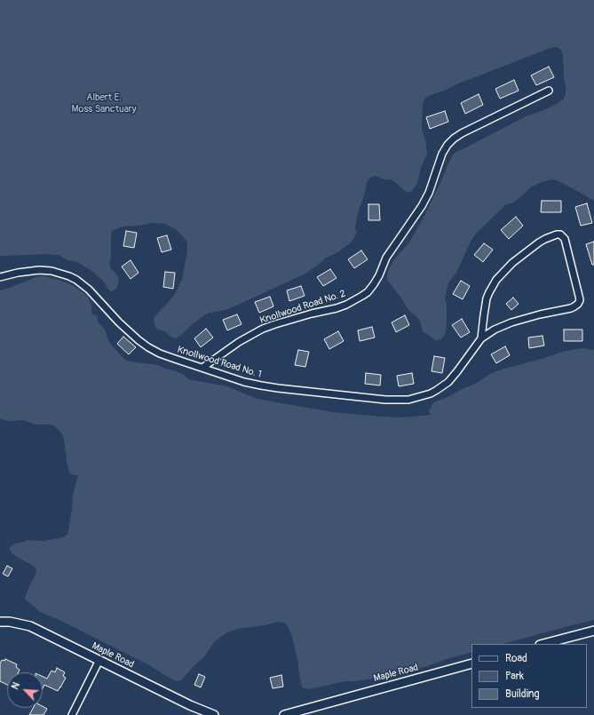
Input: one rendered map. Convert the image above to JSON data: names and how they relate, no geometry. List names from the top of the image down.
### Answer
{
  "streets": {
    "street": ["Knollwood Road No. 2", "Knollwood Road No. 1", "Maple Road"]
  },
  "crossings": [
    ["Knollwood Road No. 2", "Knollwood Road No. 1"]
  ],
  "parks": ["Albert E. Moss Sanctuary"],
  "legend": ["Road", "Park", "Building"],
  "north": "top left"
}
